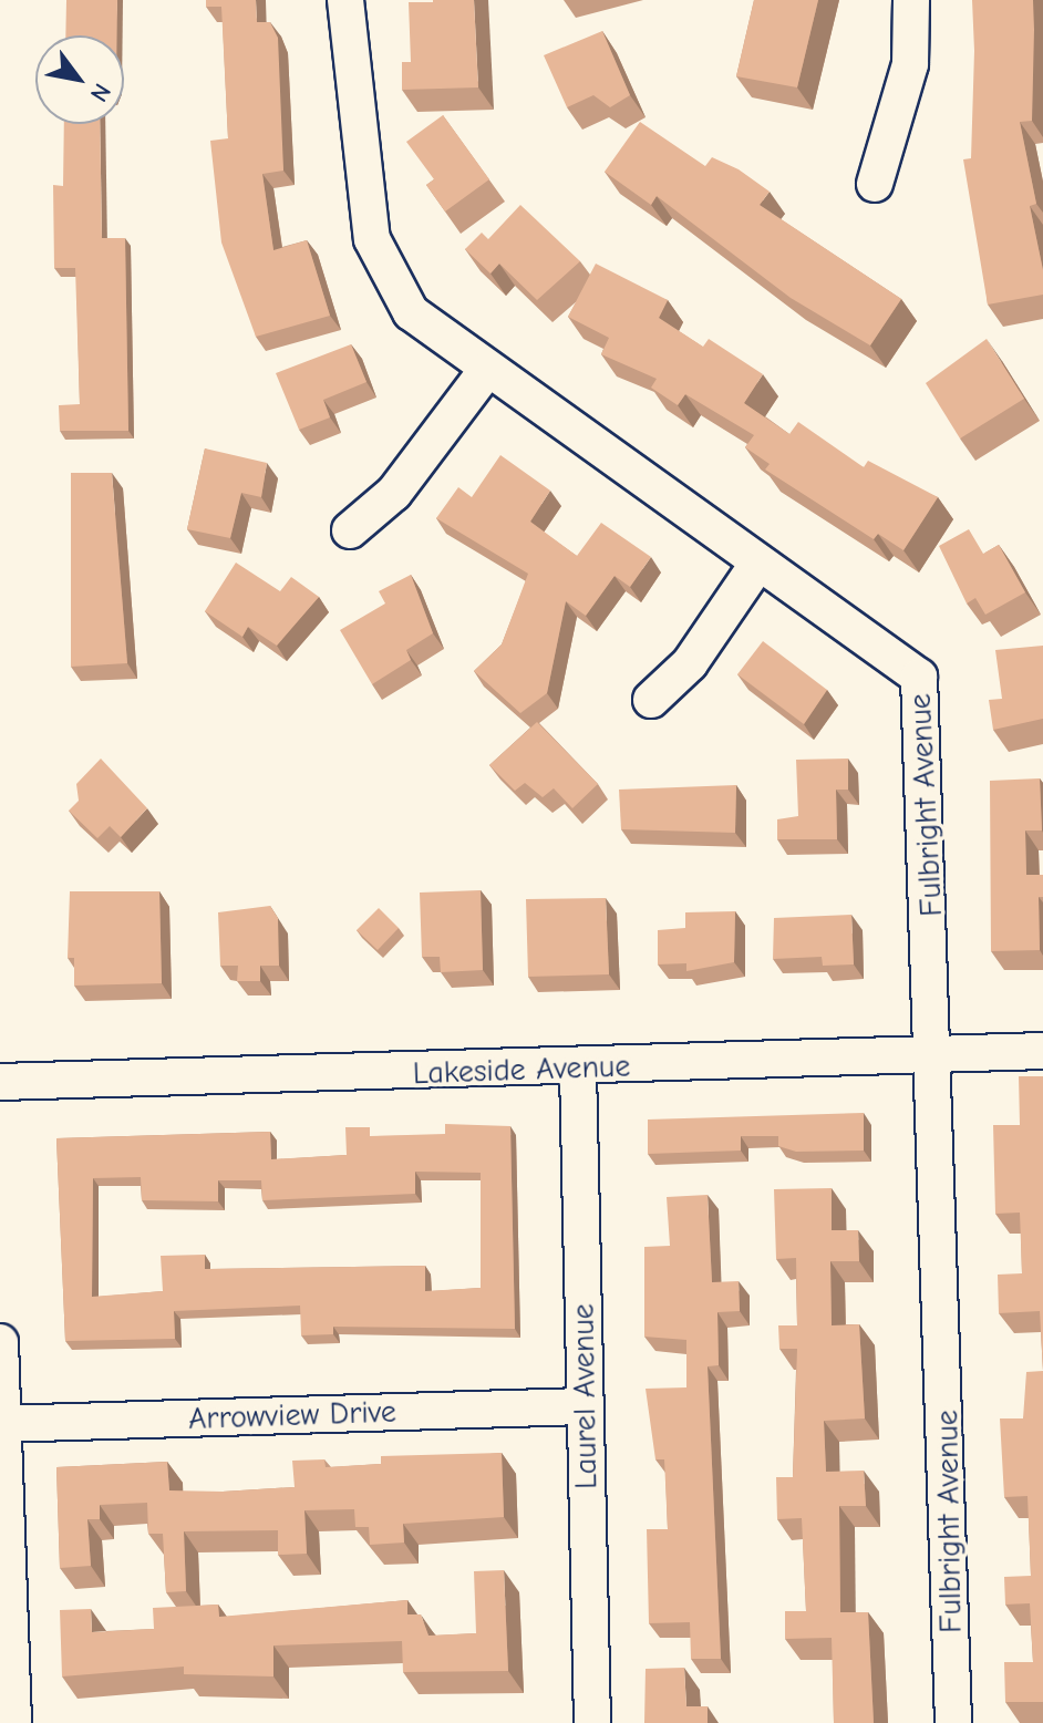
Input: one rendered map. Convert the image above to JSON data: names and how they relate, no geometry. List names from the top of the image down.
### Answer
{
  "streets": {
    "street": [
      "Fulbright Avenue",
      "Lakeside Avenue",
      "Laurel Avenue",
      "Arrowview Drive"
    ]
  },
  "crossings": [
    ["Fulbright Avenue", "Lakeside Avenue"],
    ["Lakeside Avenue", "Laurel Avenue"],
    ["Laurel Avenue", "Arrowview Drive"]
  ],
  "north": "bottom right"
}
